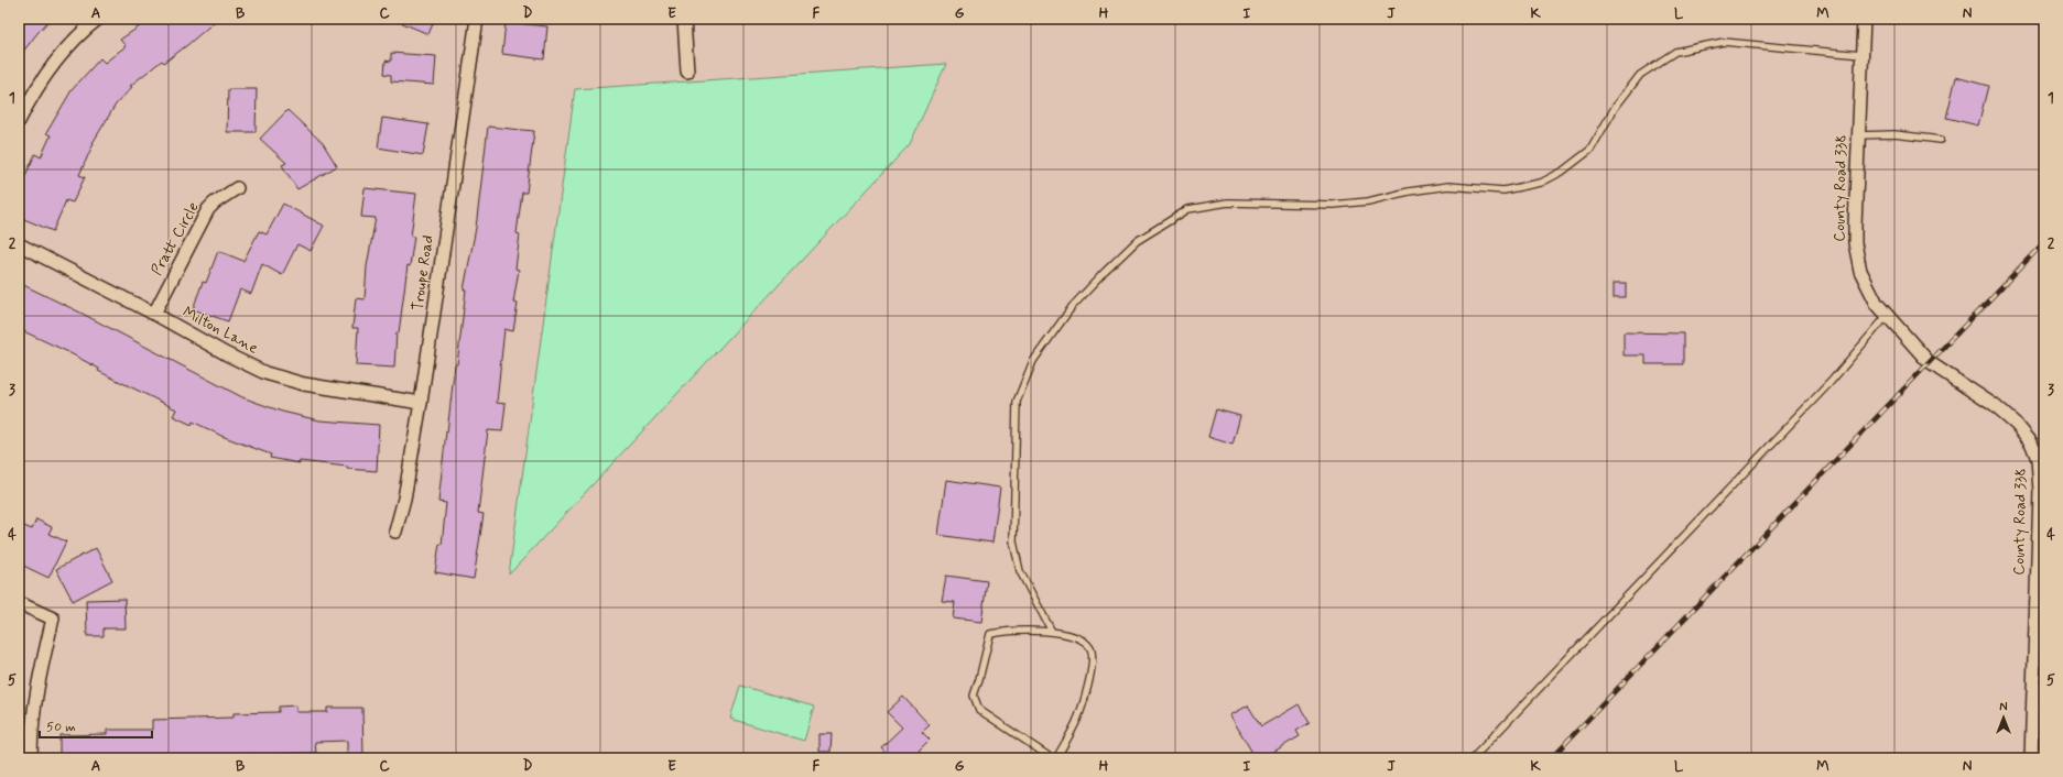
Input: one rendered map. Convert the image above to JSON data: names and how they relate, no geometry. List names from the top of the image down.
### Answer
{
  "streets": {
    "street": [
      "County Road 338",
      "Pratt Circle",
      "Troupe Road",
      "Milton Lane"
    ]
  },
  "crossings": [
    ["Pratt Circle", "Milton Lane"],
    ["Troupe Road", "Milton Lane"]
  ],
  "scale_bar": "50 m",
  "north": "top",
  "grid": {
    "columns": [
      "A",
      "B",
      "C",
      "D",
      "E",
      "F",
      "G",
      "H",
      "I",
      "J",
      "K",
      "L",
      "M",
      "N"
    ],
    "rows": [
      "1",
      "2",
      "3",
      "4",
      "5"
    ]
  }
}
